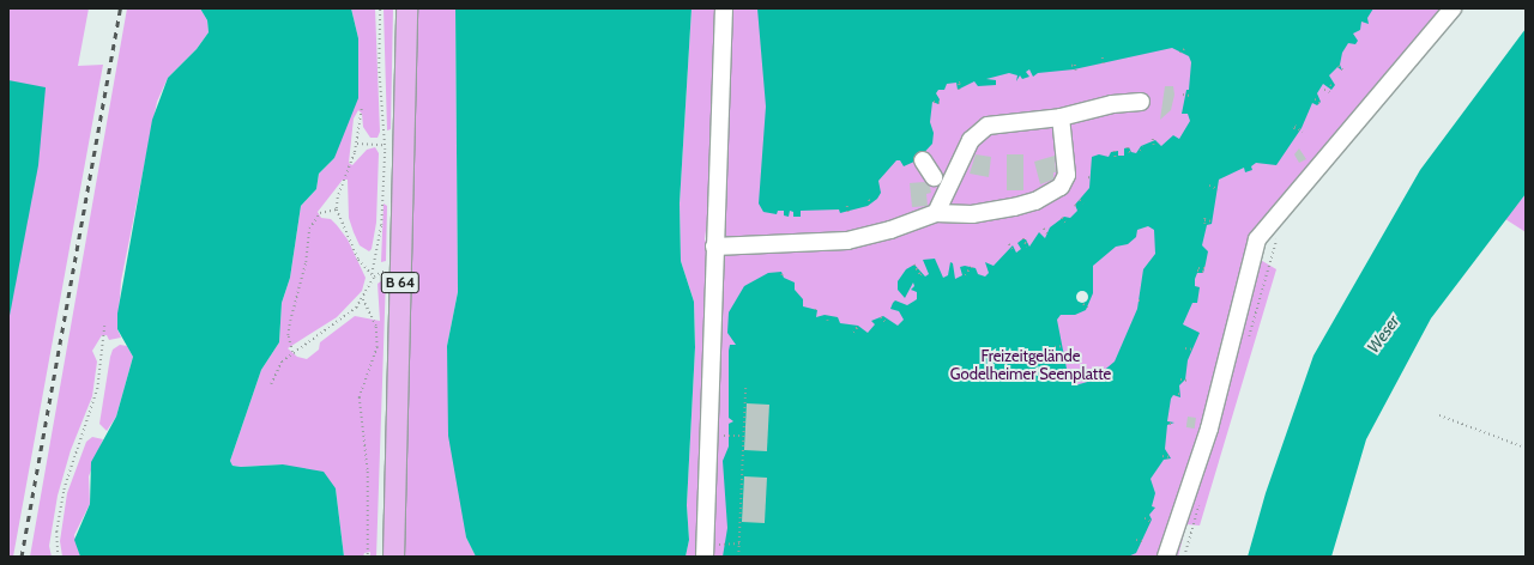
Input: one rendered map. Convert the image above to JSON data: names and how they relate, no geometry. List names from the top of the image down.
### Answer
{
  "streets": {
    "main road": ["B 64"]
  },
  "water": ["Weser"],
  "parks": ["Freizeitgelände Godelheimer Seenplatte"]
}
